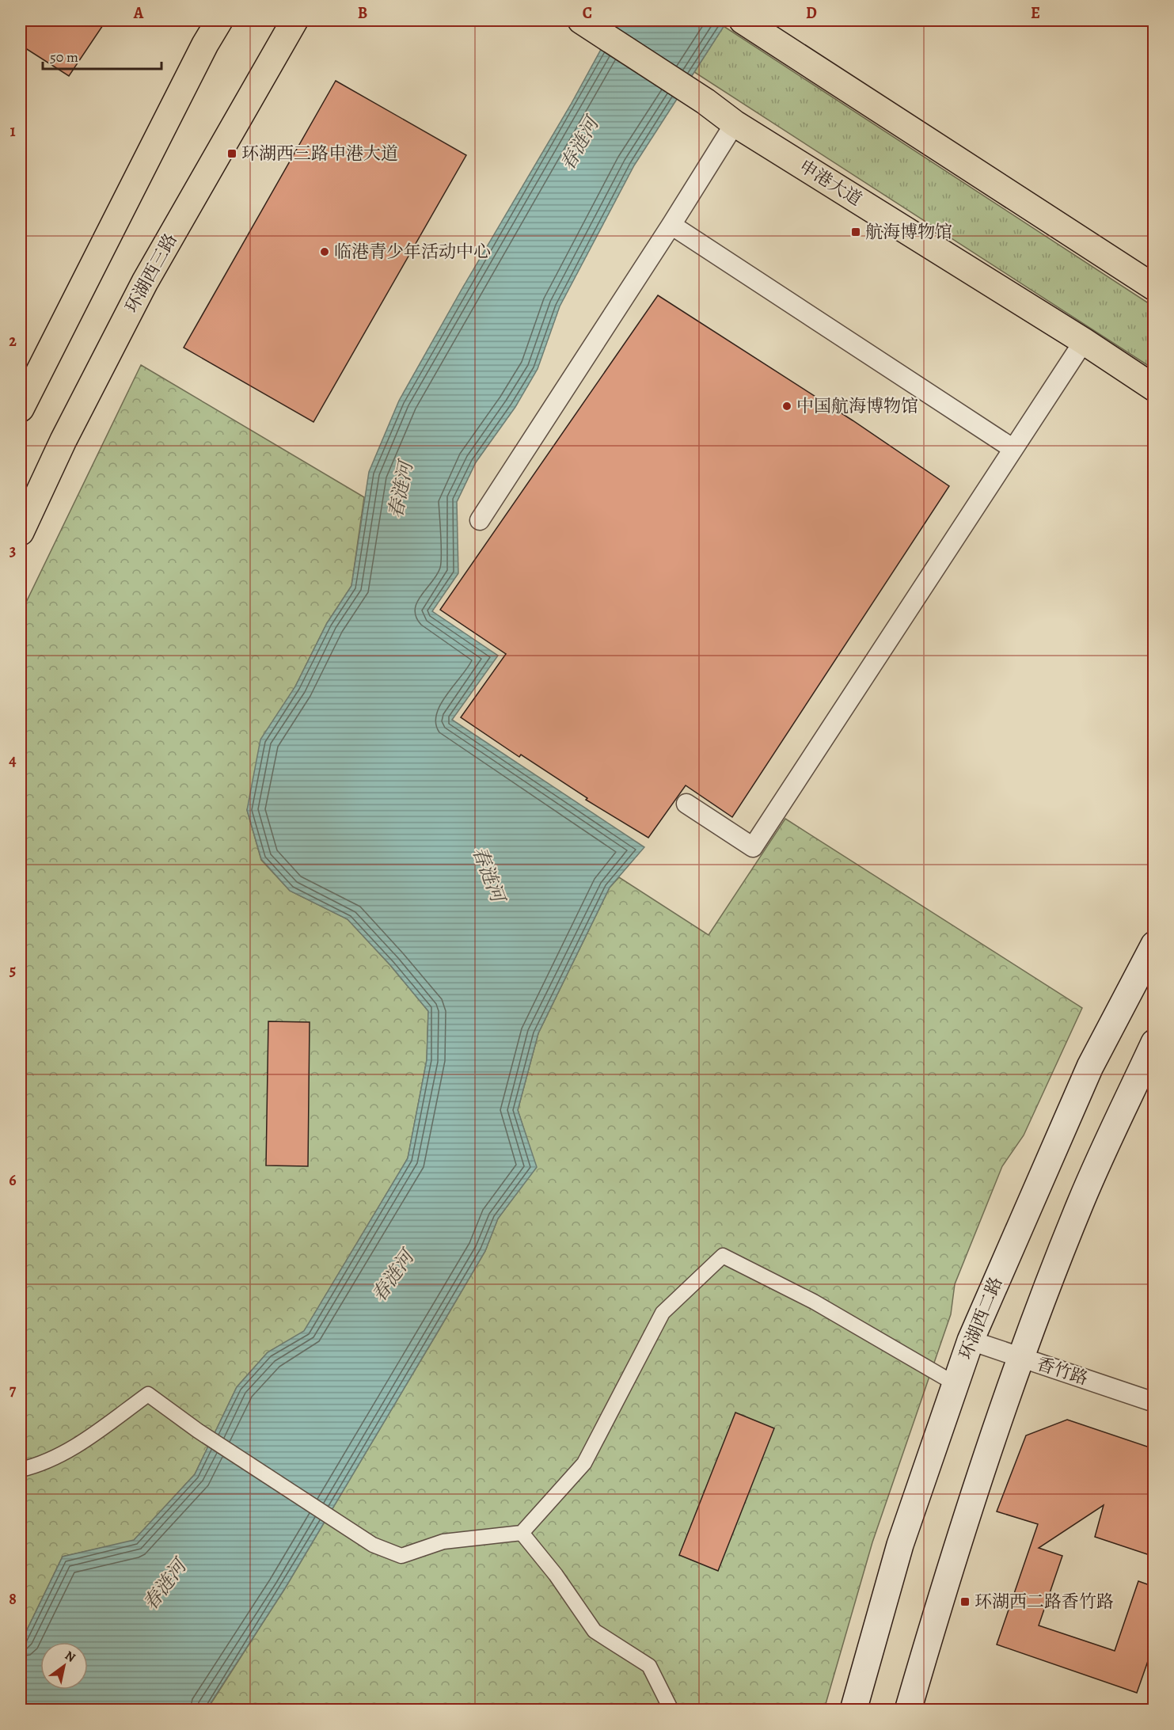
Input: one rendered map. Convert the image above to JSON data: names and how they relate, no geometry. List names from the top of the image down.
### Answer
{
  "streets": {
    "main road": ["申港大道", "环湖西三路", "环湖西二路"],
    "street": ["香竹路"]
  },
  "crossings": [
    ["环湖西二路", "香竹路"]
  ],
  "water": ["春涟河"],
  "places": {
    "transit": ["环湖西三路申港大道", "航海博物馆", "环湖西二路香竹路"],
    "other": ["临港青少年活动中心", "中国航海博物馆"]
  },
  "scale_bar": "50 m",
  "north": "top right",
  "grid": {
    "columns": [
      "A",
      "B",
      "C",
      "D",
      "E"
    ],
    "rows": [
      "1",
      "2",
      "3",
      "4",
      "5",
      "6",
      "7",
      "8"
    ]
  }
}
